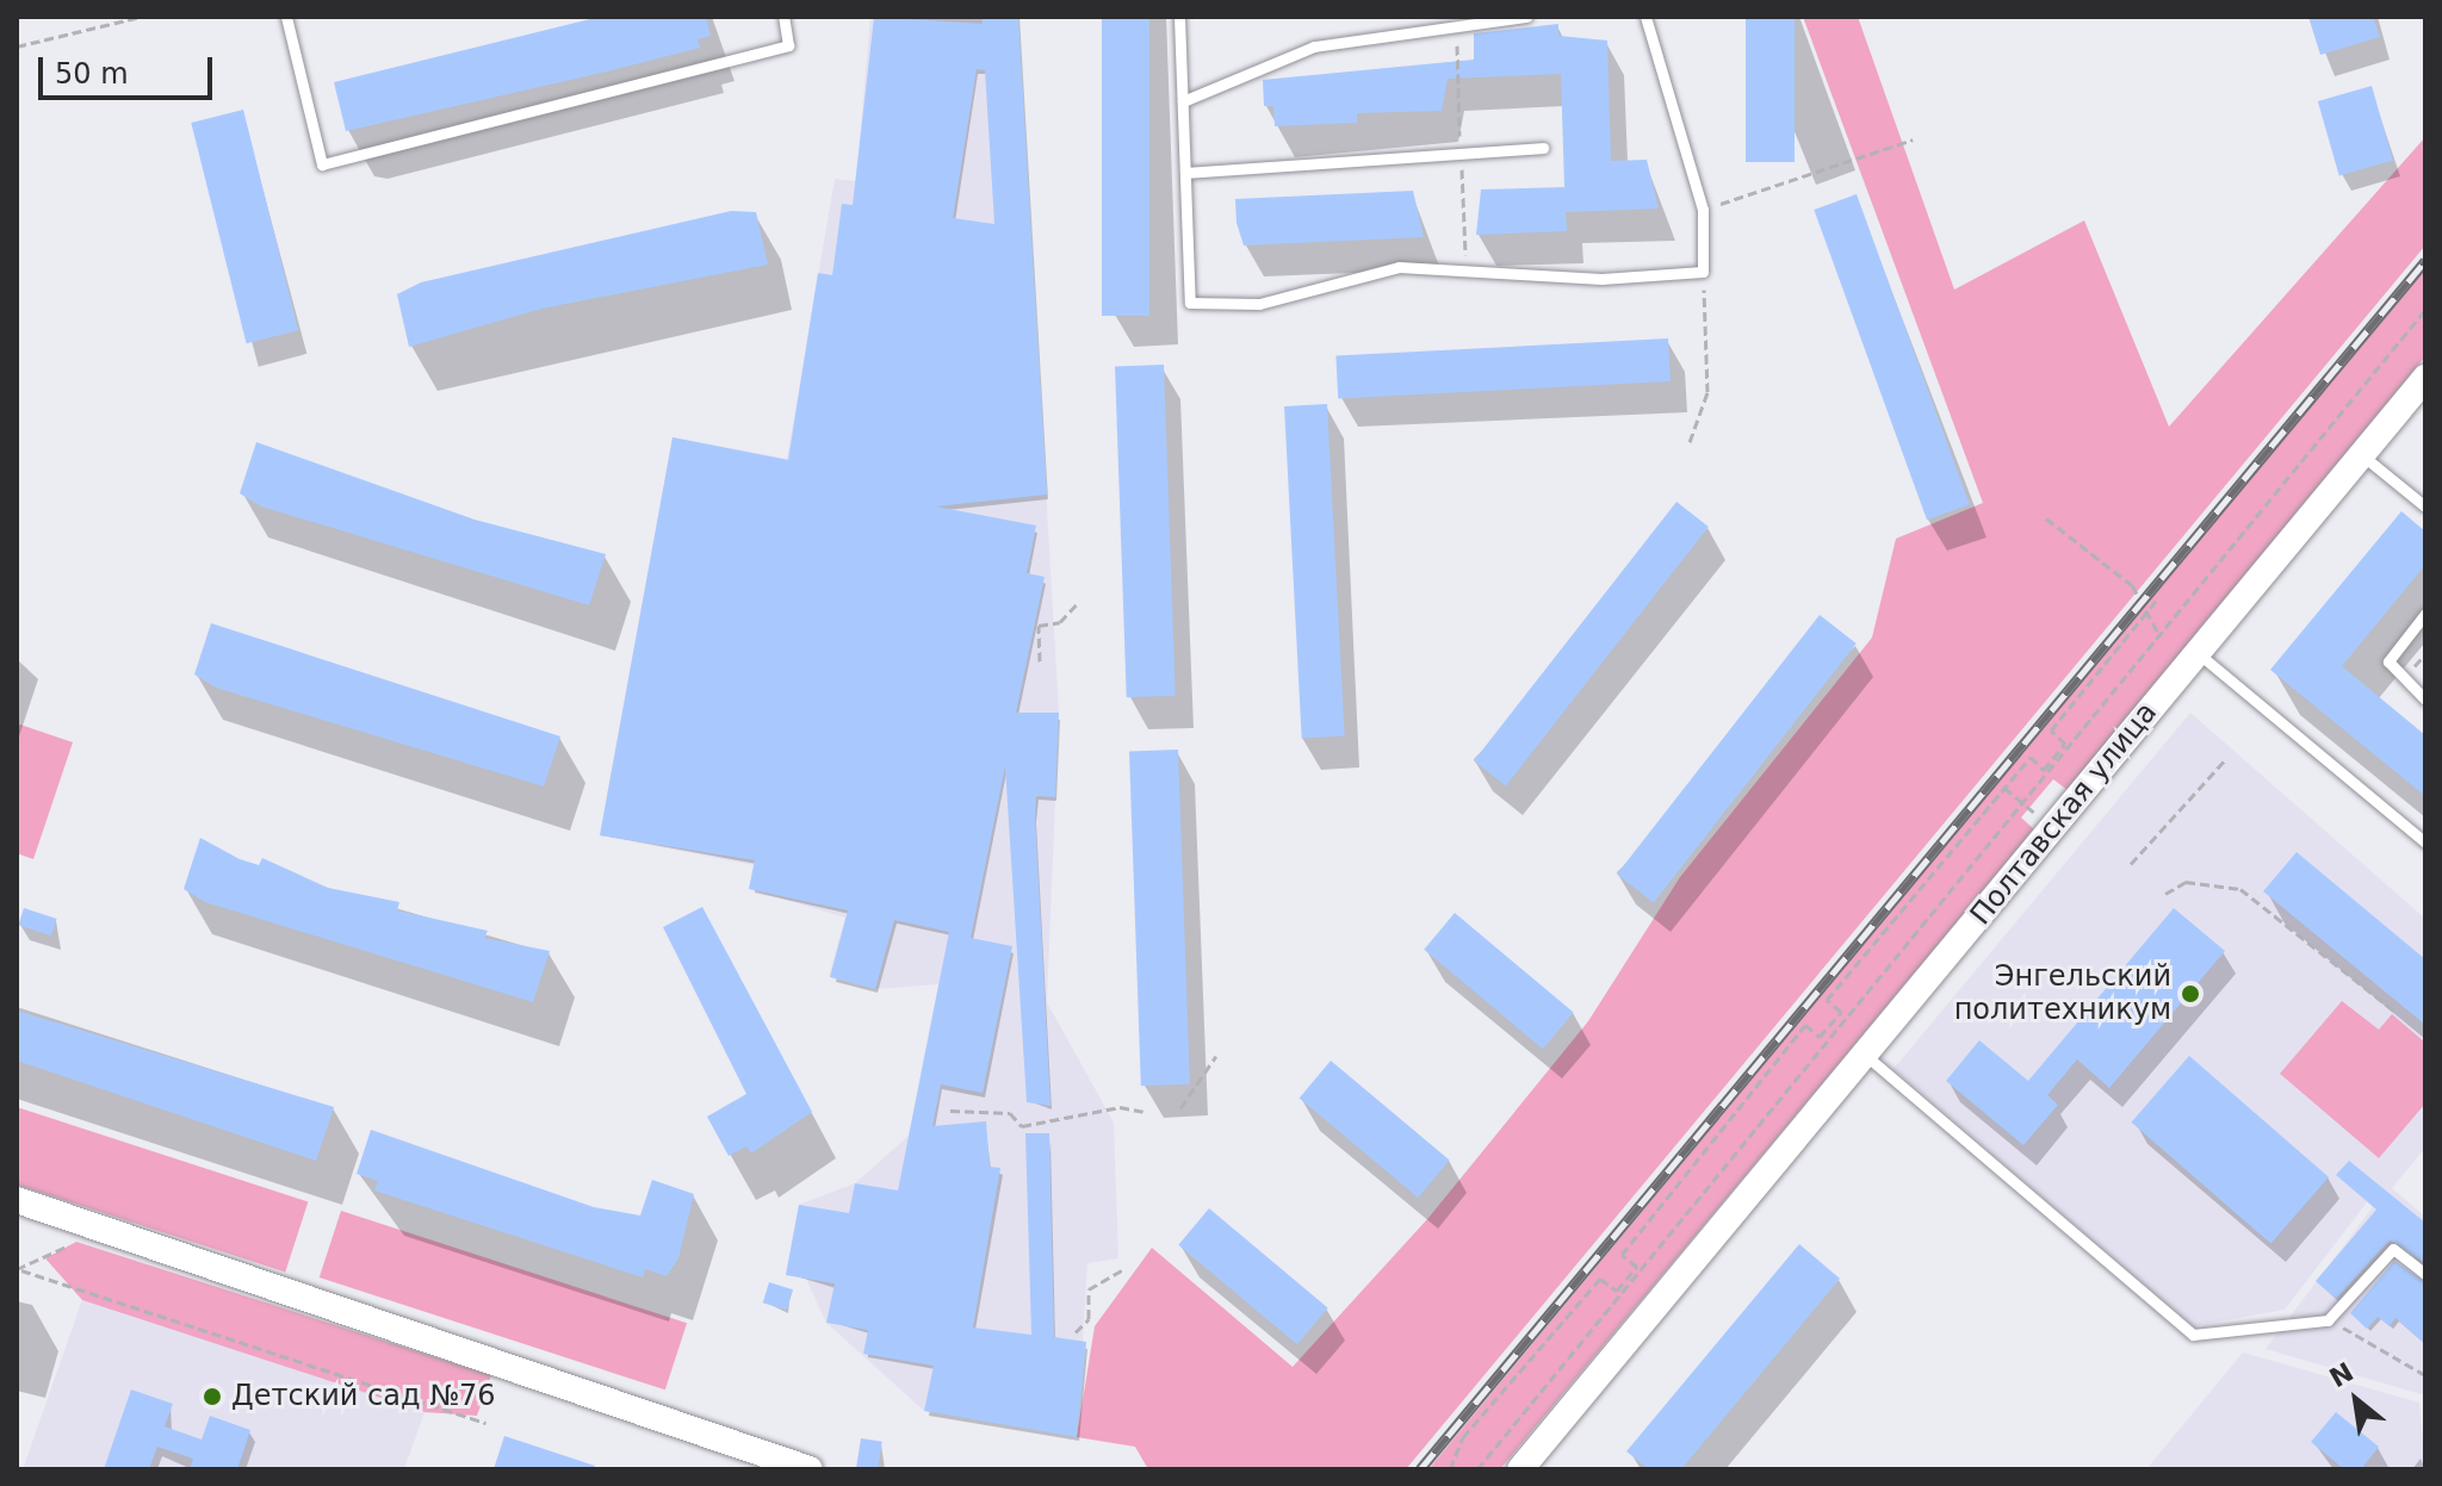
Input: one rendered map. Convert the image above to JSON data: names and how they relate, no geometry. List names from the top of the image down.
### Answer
{
  "streets": {
    "street": ["Полтавская улица"]
  },
  "places": ["Энгельский политехникум", "Детский сад №76"],
  "scale_bar": "50 m",
  "north": "top left"
}
